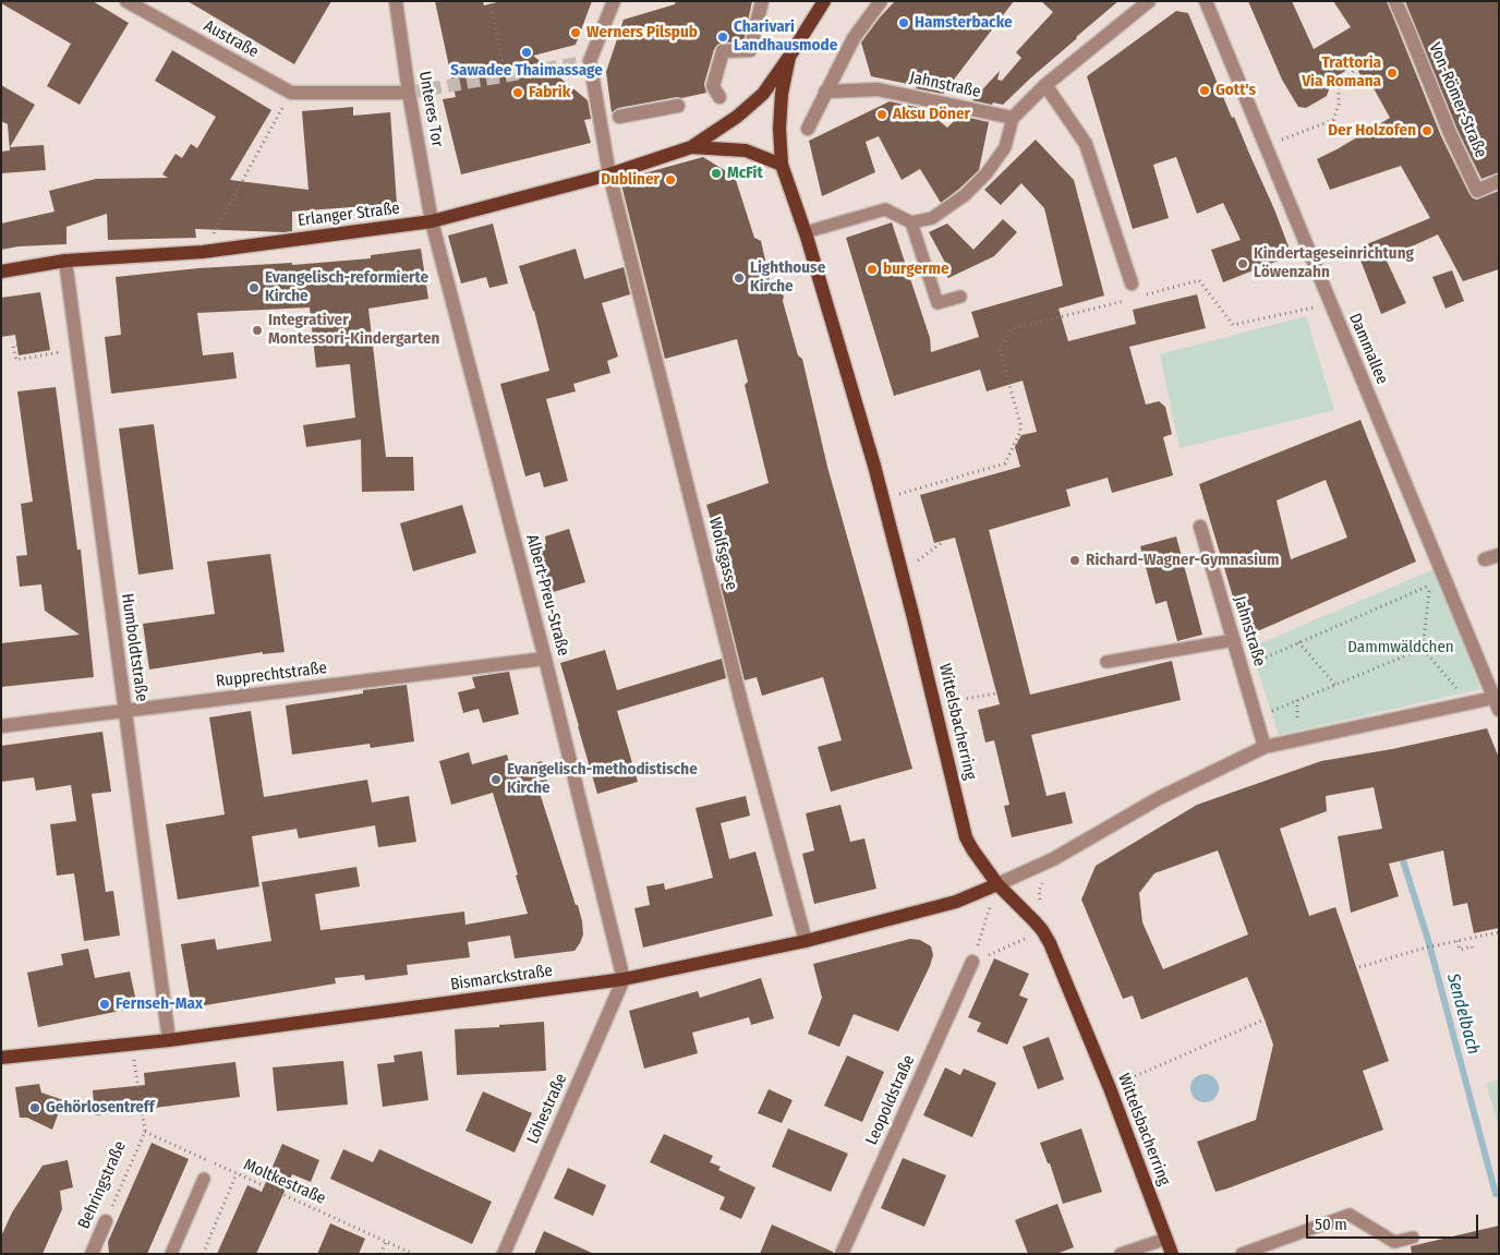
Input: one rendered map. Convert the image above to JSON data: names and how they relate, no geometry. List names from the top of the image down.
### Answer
{
  "streets": {
    "main road": ["Erlanger Straße", "Wittelsbacherring", "Bismarckstraße"],
    "street": [
      "Austraße",
      "Jahnstraße",
      "Von-Römer-Straße",
      "Unteres Tor",
      "Dammallee",
      "Wolfsgasse",
      "Albert-Preu-Straße",
      "Humboldtstraße",
      "Rupprechtstraße",
      "Leopoldstraße",
      "Löhestraße",
      "Behringstraße"
    ],
    "path": ["Moltkestraße"]
  },
  "crossings": [
    ["Austraße", "Unteres Tor"],
    ["Unteres Tor", "Erlanger Straße"],
    ["Unteres Tor", "Albert-Preu-Straße"],
    ["Erlanger Straße", "Wolfsgasse"],
    ["Erlanger Straße", "Albert-Preu-Straße"],
    ["Erlanger Straße", "Humboldtstraße"],
    ["Wolfsgasse", "Bismarckstraße"],
    ["Albert-Preu-Straße", "Rupprechtstraße"],
    ["Albert-Preu-Straße", "Bismarckstraße"],
    ["Albert-Preu-Straße", "Löhestraße"],
    ["Humboldtstraße", "Rupprechtstraße"],
    ["Humboldtstraße", "Bismarckstraße"],
    ["Wittelsbacherring", "Bismarckstraße"],
    ["Bismarckstraße", "Löhestraße"],
    ["Moltkestraße", "Behringstraße"]
  ],
  "water": ["Sendelbach"],
  "parks": ["Dammwäldchen"],
  "places": [
    "Hamsterbacke",
    "Werners Pilspub",
    "Charivari Landhausmode",
    "Sawadee Thaimassage",
    "Trattoria Via Romana",
    "Gott's",
    "Fabrik",
    "Aksu Döner",
    "Der Holzofen",
    "McFit",
    "Dubliner",
    "Kindertageseinrichtung Löwenzahn",
    "burgerme",
    "Lighthouse Kirche",
    "Evangelisch-reformierte Kirche",
    "Integrativer Montessori-Kindergarten",
    "Richard-Wagner-Gymnasium",
    "Evangelisch-methodistische Kirche",
    "Fernseh-Max",
    "Gehörlosentreff"
  ],
  "scale_bar": "50 m"
}
